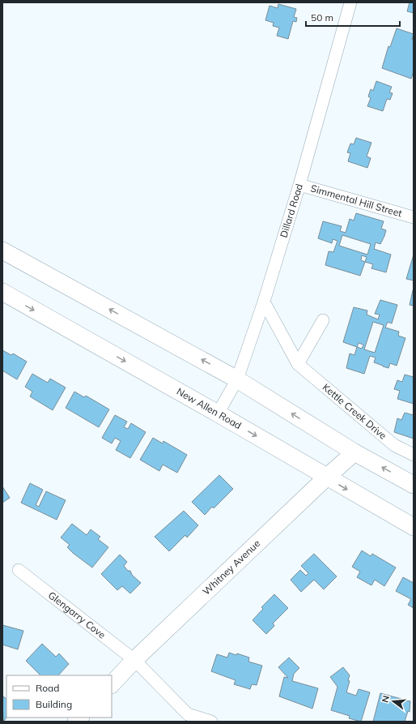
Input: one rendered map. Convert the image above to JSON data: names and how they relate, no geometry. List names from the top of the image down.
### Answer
{
  "streets": {
    "main road": ["New Allen Road", "Whitney Avenue"],
    "street": [
      "Simmental Hill Street",
      "Dillard Road",
      "Kettle Creek Drive",
      "Glengarry Cove"
    ]
  },
  "crossings": [
    ["Simmental Hill Street", "Dillard Road"],
    ["Dillard Road", "New Allen Road"],
    ["Dillard Road", "Kettle Creek Drive"],
    ["New Allen Road", "Whitney Avenue"],
    ["Whitney Avenue", "Glengarry Cove"]
  ],
  "legend": ["Road", "Building"],
  "scale_bar": "50 m",
  "north": "left"
}
